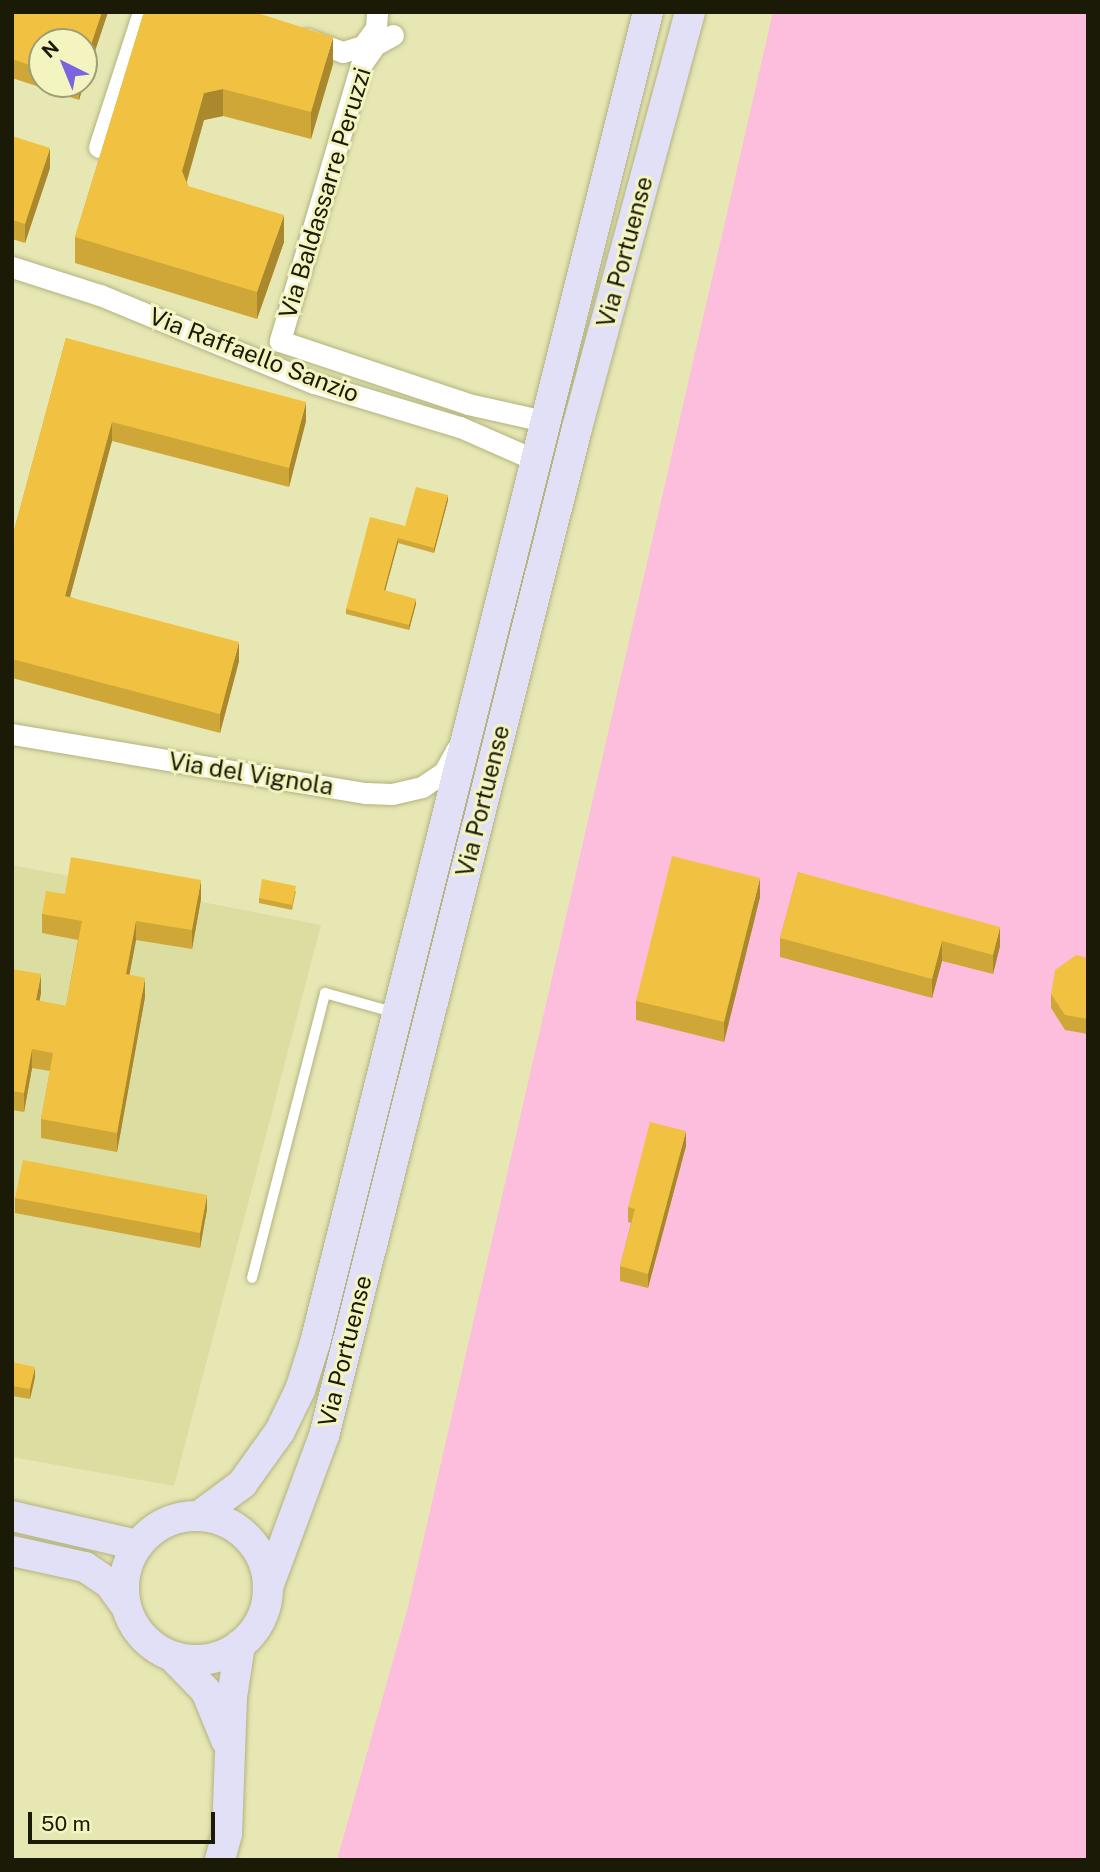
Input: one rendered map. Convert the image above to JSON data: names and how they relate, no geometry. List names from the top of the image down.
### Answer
{
  "streets": {
    "street": [
      "Via Baldassarre Peruzzi",
      "Via Portuense",
      "Via Raffaello Sanzio",
      "Via del Vignola"
    ]
  },
  "crossings": [
    ["Via Baldassarre Peruzzi", "Via Portuense"],
    ["Via Portuense", "Via Raffaello Sanzio"],
    ["Via Portuense", "Via del Vignola"]
  ],
  "scale_bar": "50 m",
  "north": "top left"
}
